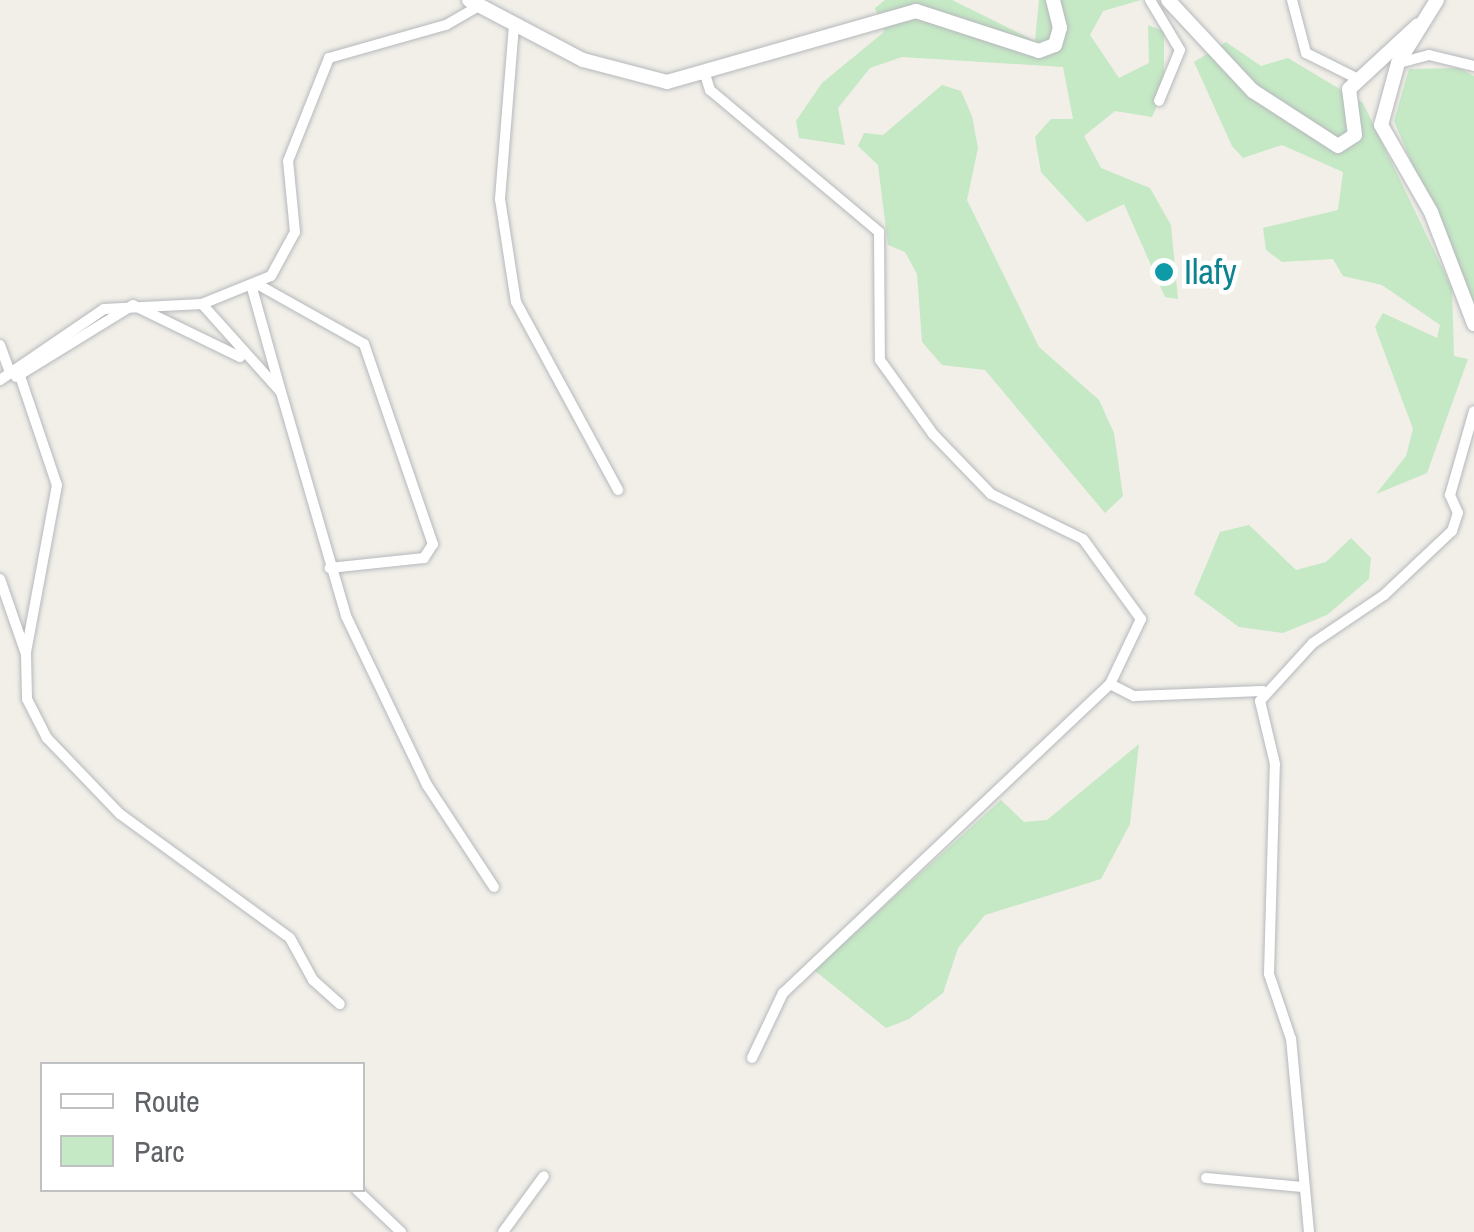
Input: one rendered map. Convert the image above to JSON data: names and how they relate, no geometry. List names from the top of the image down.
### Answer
{
  "places": ["Ilafy"],
  "legend": ["Route", "Parc"]
}
